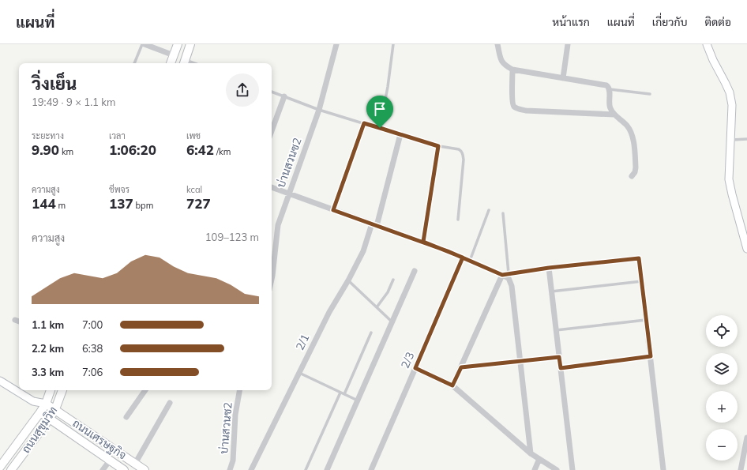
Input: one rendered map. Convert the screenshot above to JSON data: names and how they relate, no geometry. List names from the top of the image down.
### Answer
{
  "streets": {
    "main road": ["ถนนสุขุมวิท", "ถนนเศรษฐกิจ"],
    "street": ["บ่านสวนซ2", "2/1", "2/3"]
  },
  "crossings": [
    ["ถนนสุขุมวิท", "ถนนเศรษฐกิจ"]
  ],
  "page": {
    "header": "แผนที่",
    "nav": [
      "หน้าแรก",
      "แผนที่",
      "เกี่ยวกับ",
      "ติดต่อ"
    ],
    "heading": ["วิ่งเย็น", "19:49 · 9 × 1.1 km"],
    "stats": [
      ["ระยะทาง", "9.90 km"],
      ["เวลา", "1:06:20"],
      ["เพซ", "6:42 /km"],
      ["ความสูง", "144 m"],
      ["ชีพจร", "137 bpm"],
      ["kcal", "727"]
    ],
    "chart": ["ความสูง", "109–123 m"],
    "list": [
      {
        "name": "1.1 km",
        "note": "7:00"
      },
      {
        "name": "2.2 km",
        "note": "6:38"
      },
      {
        "name": "3.3 km",
        "note": "7:06"
      }
    ],
    "map_buttons": ["+", "−"]
  }
}
